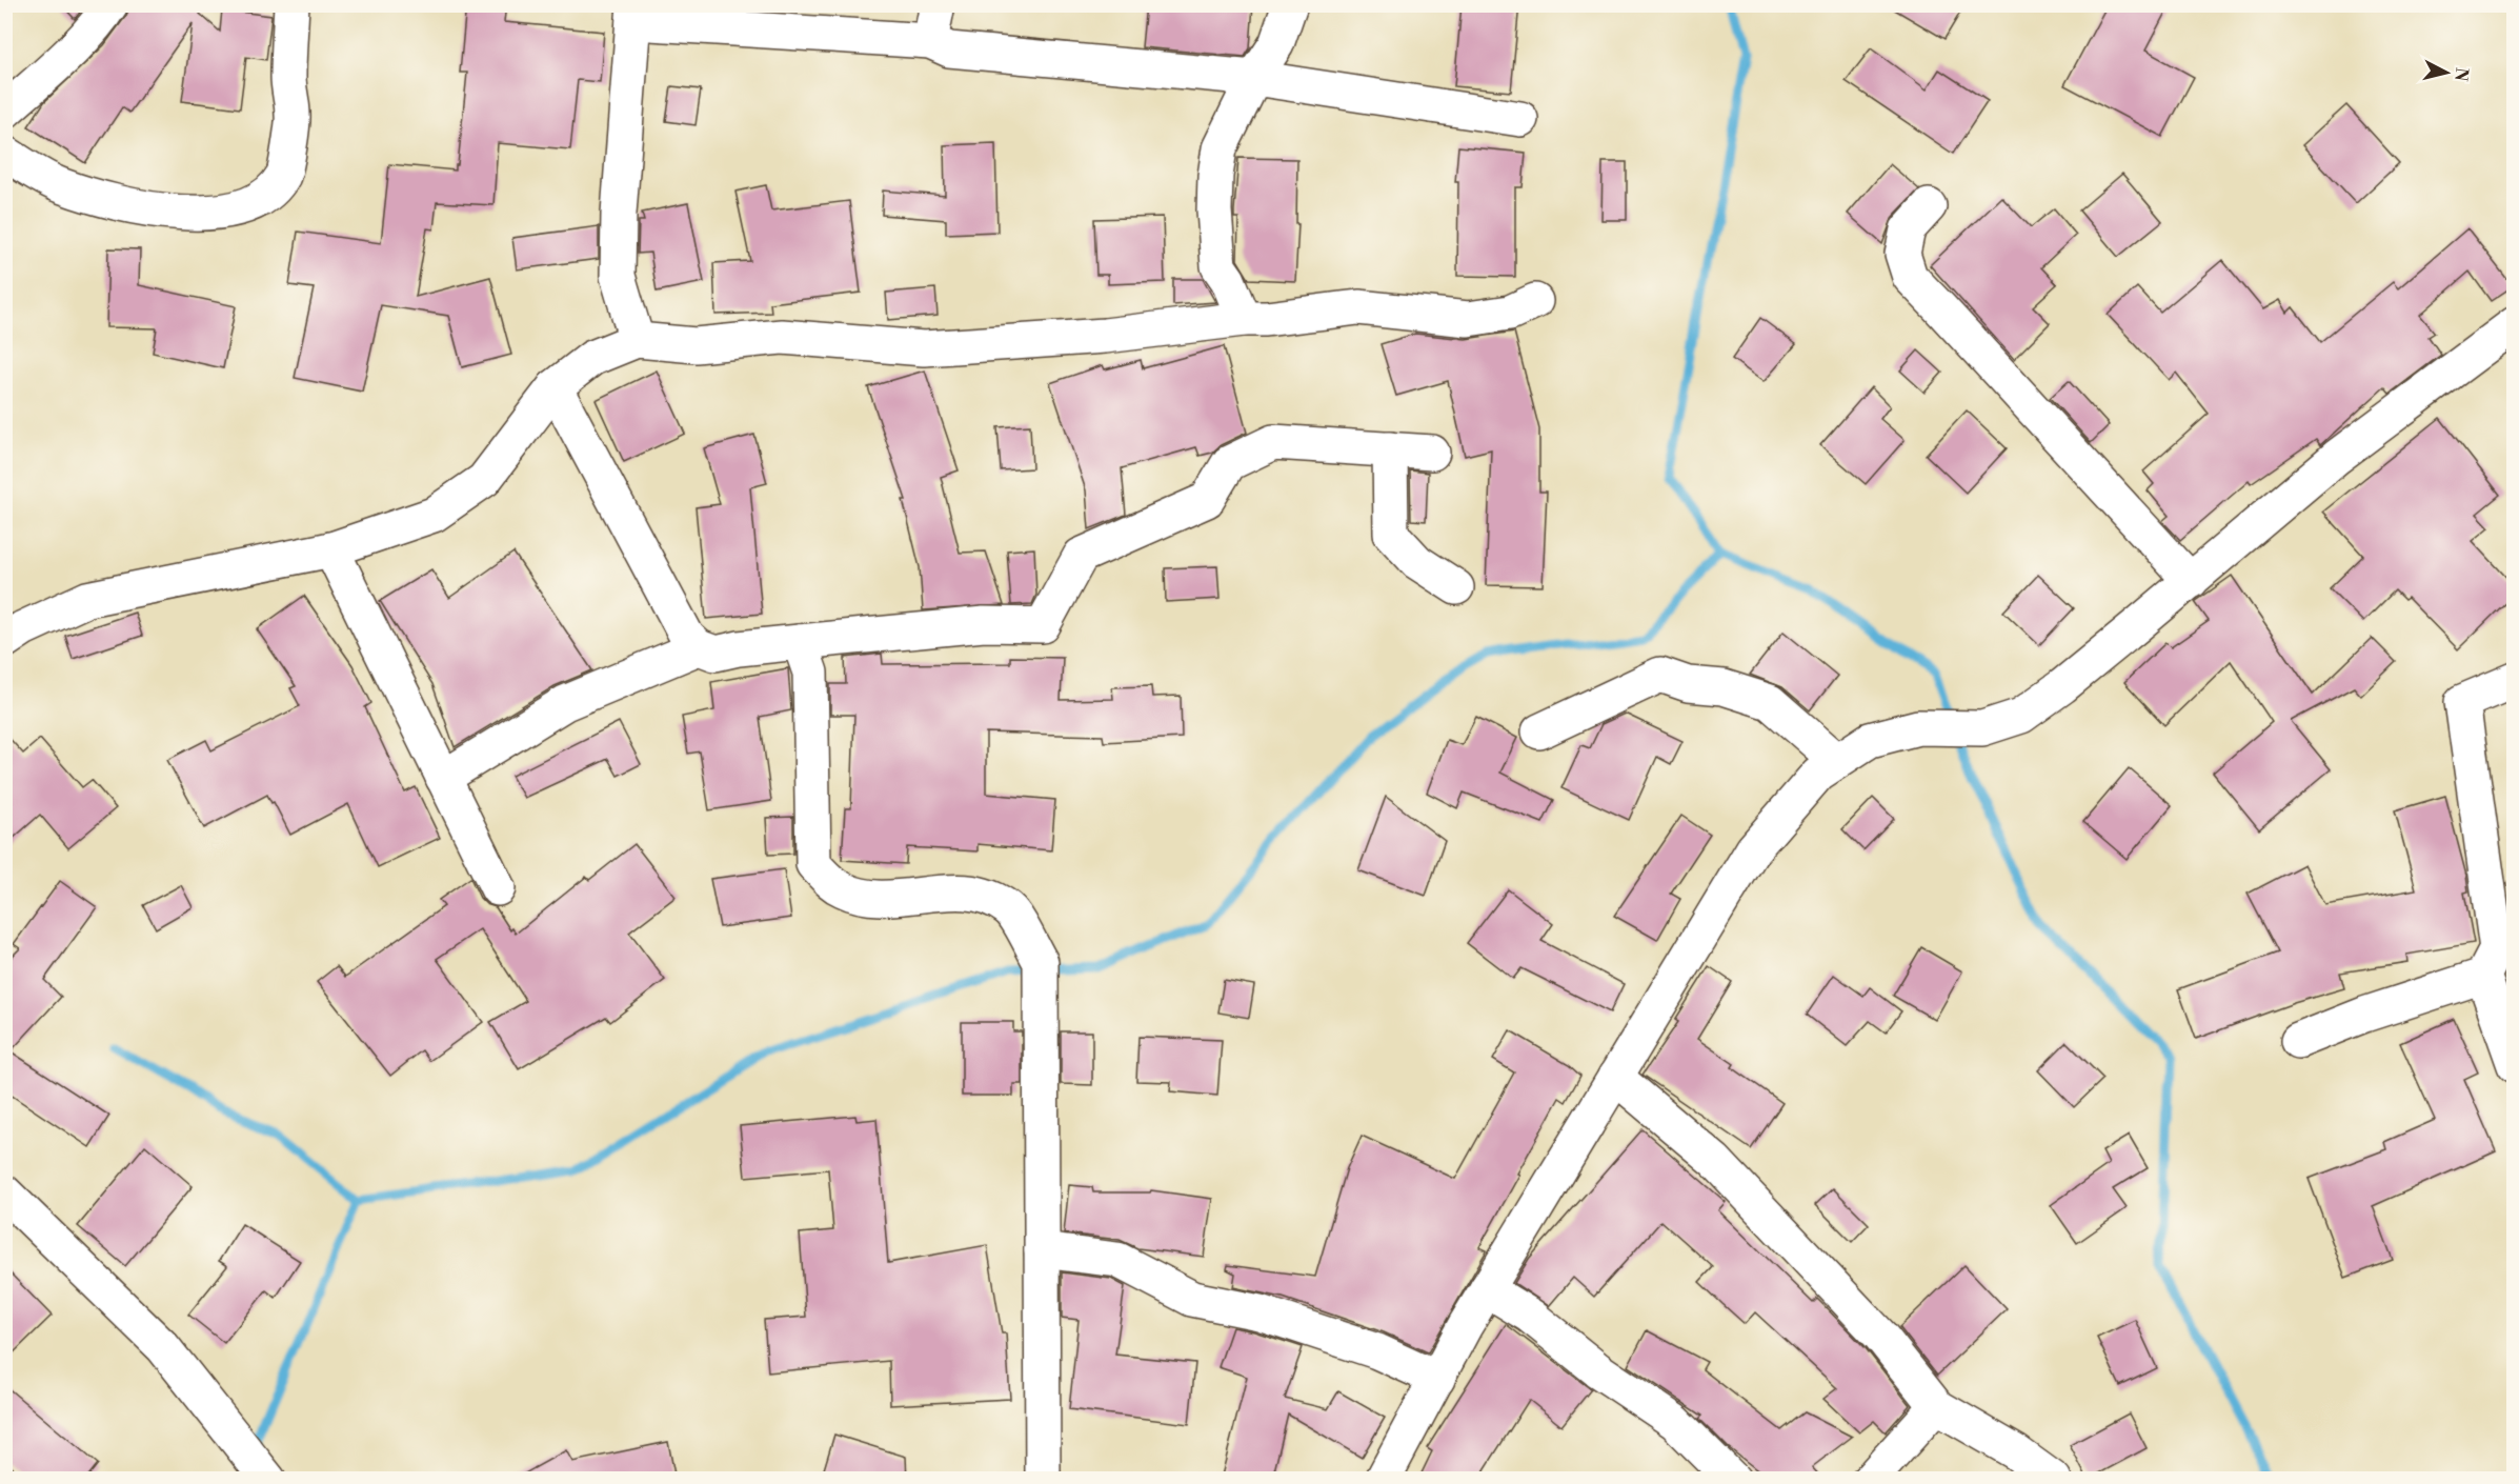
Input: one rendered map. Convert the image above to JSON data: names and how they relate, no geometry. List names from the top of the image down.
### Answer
{
  "north": "right"
}
